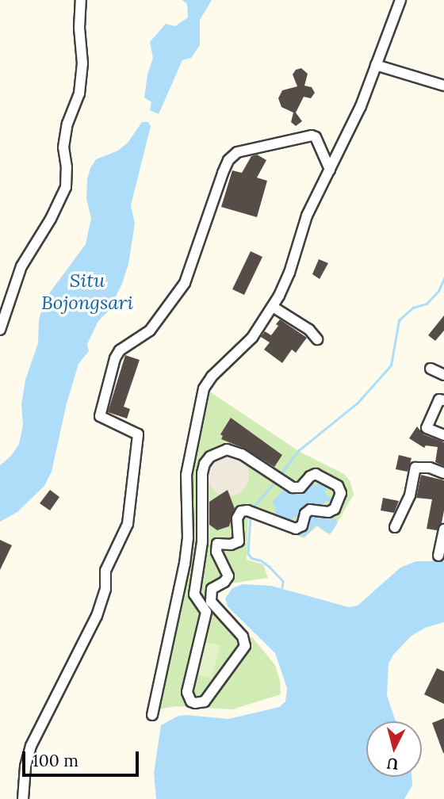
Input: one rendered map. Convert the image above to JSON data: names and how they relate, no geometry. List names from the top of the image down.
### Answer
{
  "water": ["Situ Bojongsari"],
  "scale_bar": "100 m",
  "north": "bottom"
}
